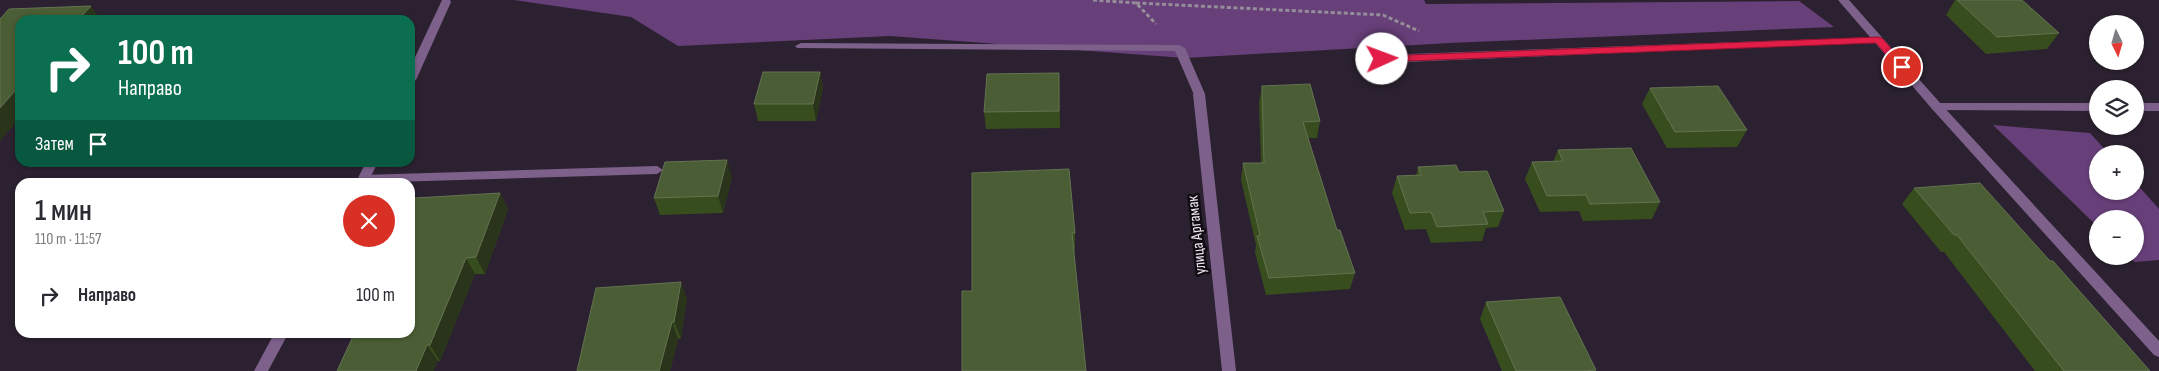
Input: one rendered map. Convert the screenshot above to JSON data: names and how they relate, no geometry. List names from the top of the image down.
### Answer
{
  "streets": {
    "street": ["улица Аргамак"]
  },
  "north": "bottom",
  "page": {
    "map_buttons": ["+", "−"],
    "turn": ["100 m", "Направо"],
    "then": "Затем",
    "heading": ["1 мин", "110 m · 11:57"],
    "list": [
      {
        "name": "Направо",
        "value": "100 m"
      }
    ]
  }
}
